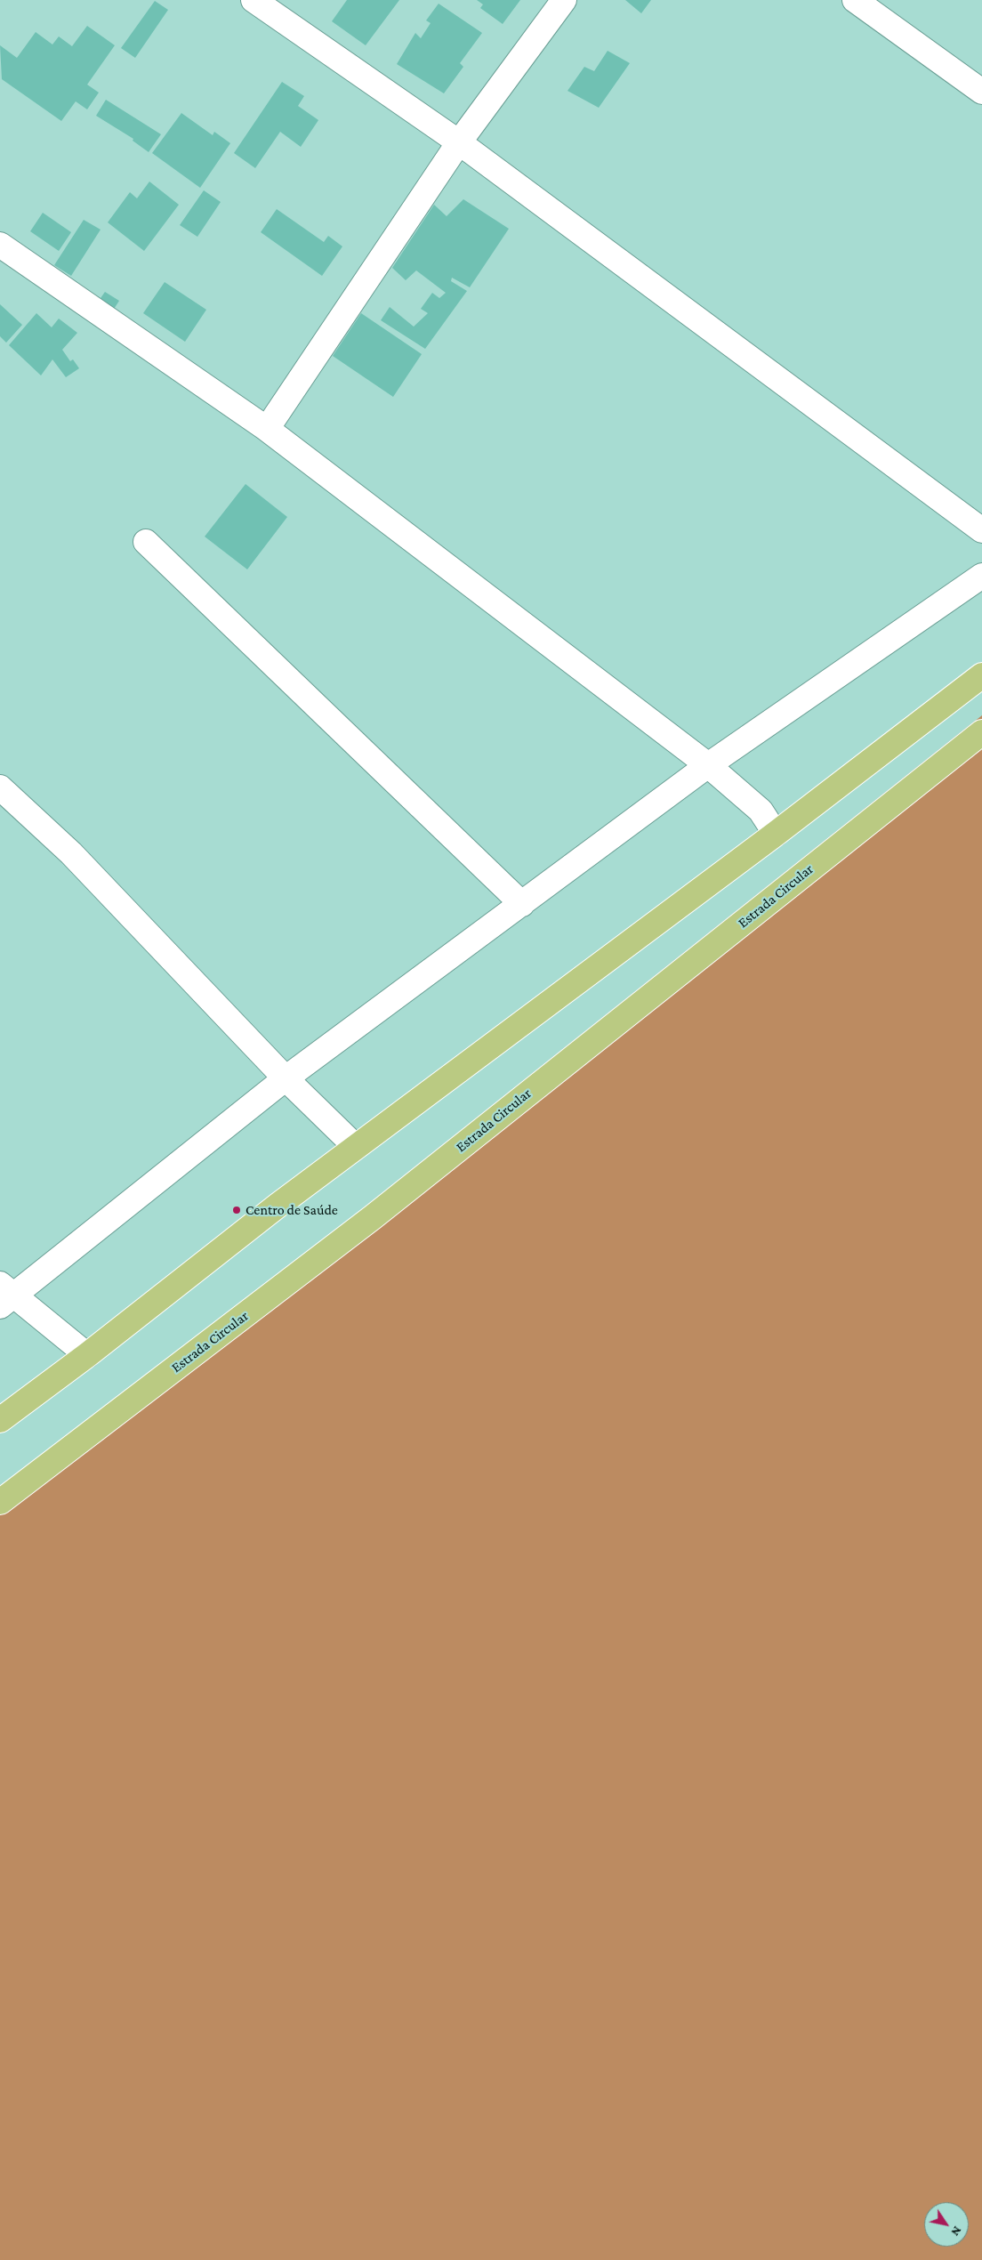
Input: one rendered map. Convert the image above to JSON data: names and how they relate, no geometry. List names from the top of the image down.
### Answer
{
  "streets": {
    "main road": ["Estrada Circular"]
  },
  "places": ["Centro de Saúde"],
  "north": "bottom right"
}
